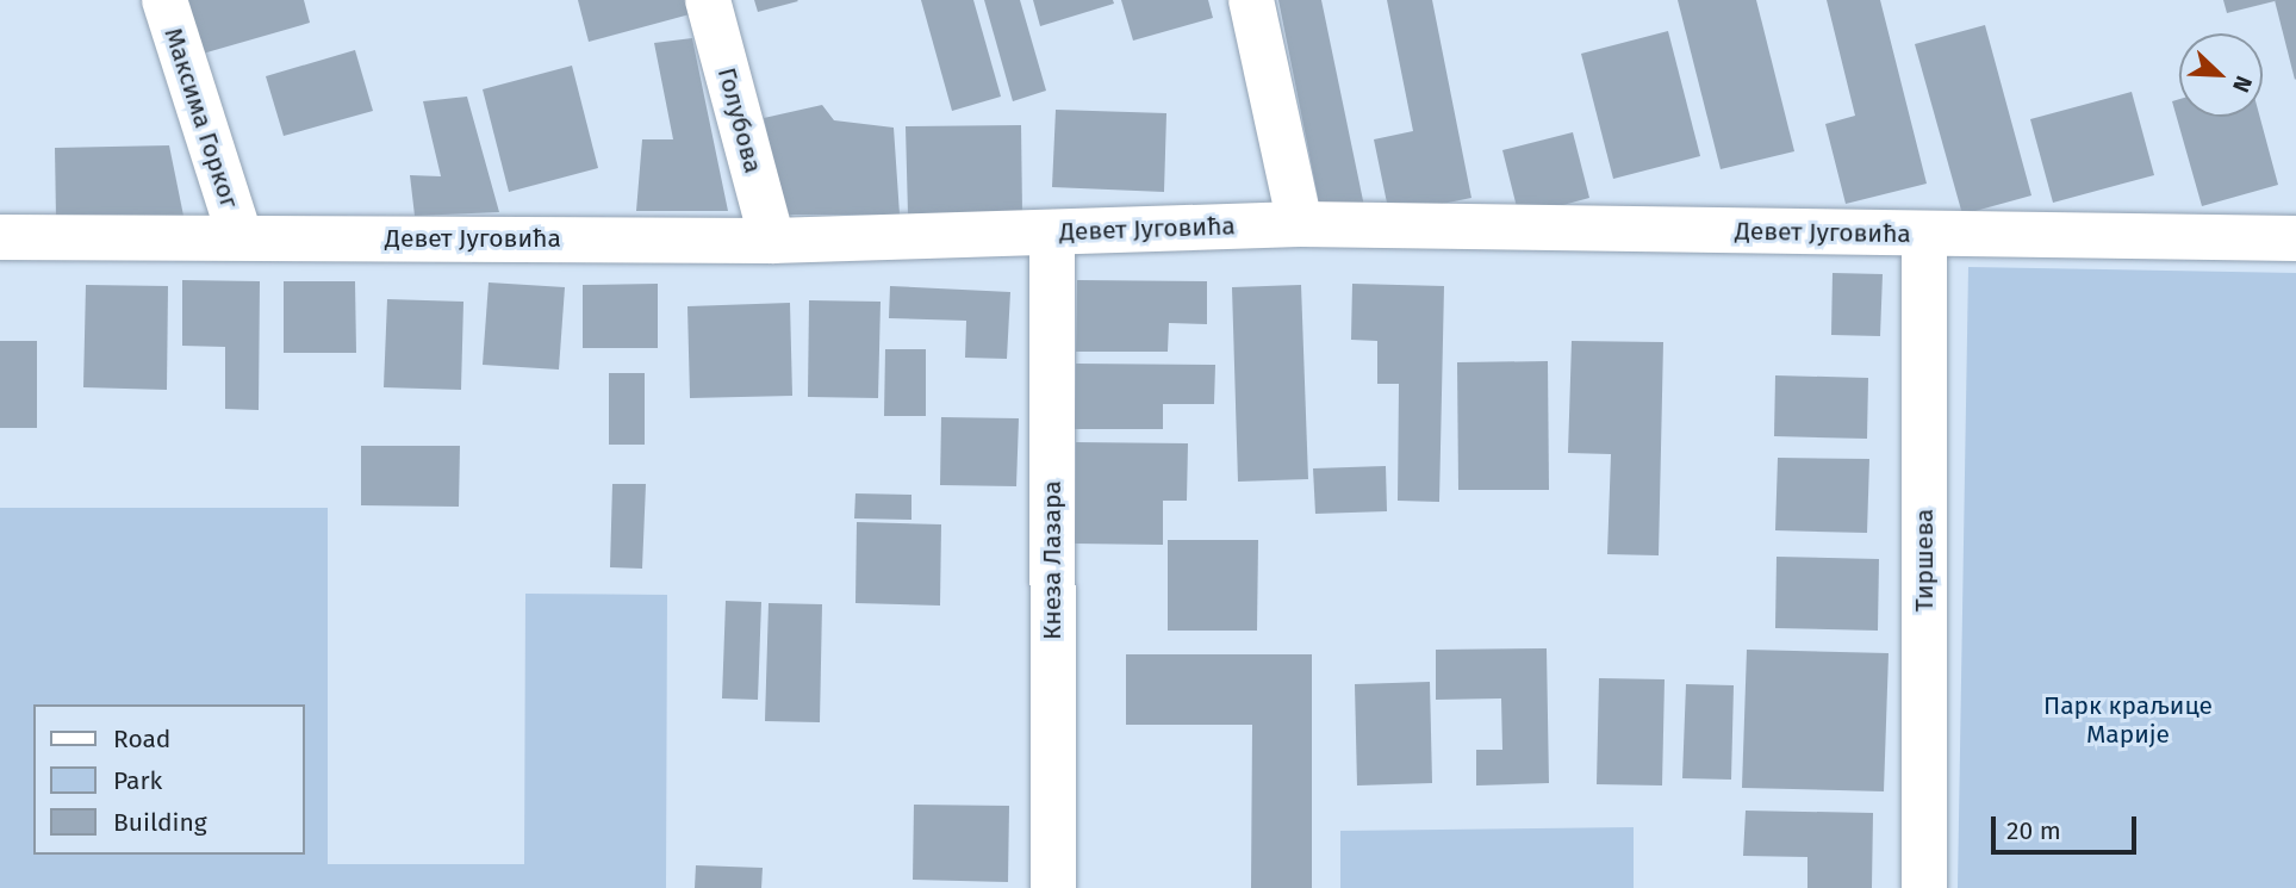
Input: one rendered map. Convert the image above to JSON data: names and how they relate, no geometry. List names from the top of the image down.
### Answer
{
  "streets": {
    "street": [
      "Максима Горког",
      "Голубова",
      "Девет Југовића",
      "Кнеза Лазара",
      "Тиршева"
    ]
  },
  "crossings": [
    ["Максима Горког", "Девет Југовића"],
    ["Голубова", "Девет Југовића"],
    ["Девет Југовића", "Кнеза Лазара"],
    ["Девет Југовића", "Тиршева"]
  ],
  "parks": ["Парк краљице Марије"],
  "legend": ["Road", "Park", "Building"],
  "scale_bar": "20 m",
  "north": "bottom right"
}
